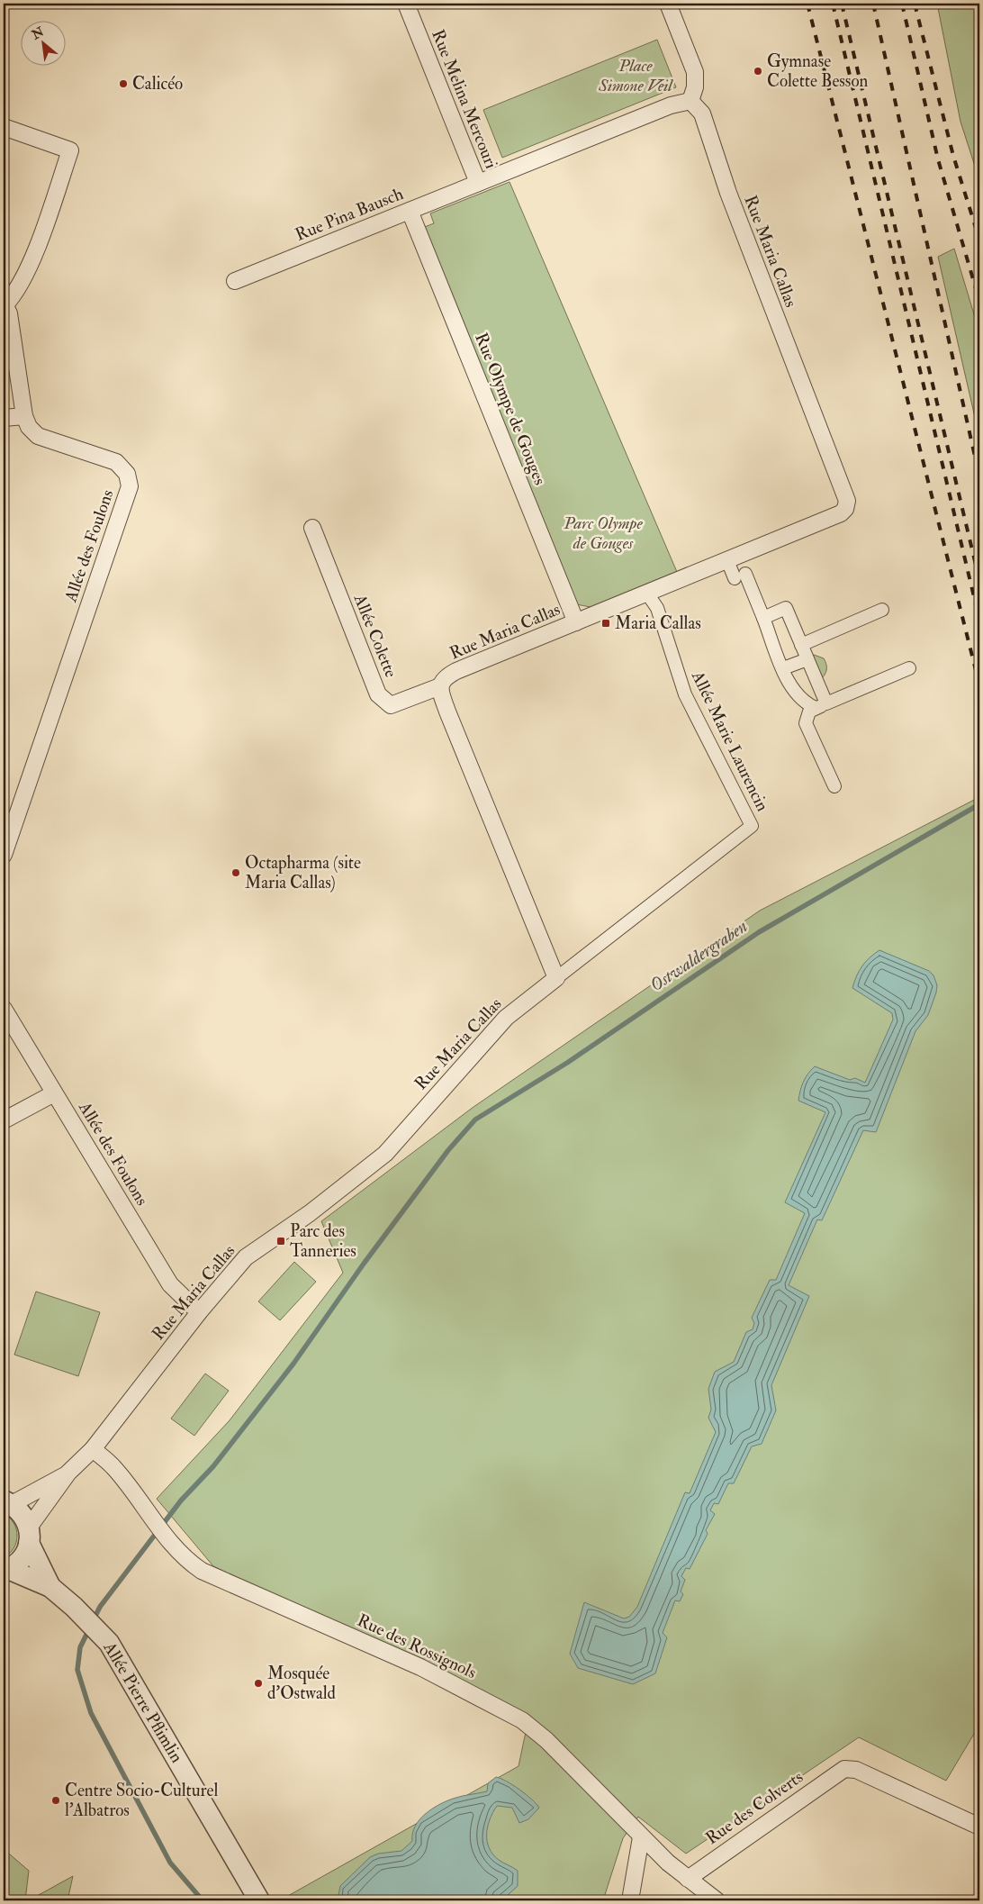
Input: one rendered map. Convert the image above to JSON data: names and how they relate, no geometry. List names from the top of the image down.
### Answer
{
  "streets": {
    "street": [
      "Rue Melina Mercouri",
      "Rue Pina Bausch",
      "Rue Maria Callas",
      "Rue Olympe de Gouges",
      "Allée des Foulons",
      "Allée Colette",
      "Allée Marie Laurencin",
      "Rue des Rossignols",
      "Allée Pierre Pflimlin",
      "Rue des Colverts"
    ]
  },
  "crossings": [
    ["Rue Melina Mercouri", "Rue Pina Bausch"],
    ["Rue Pina Bausch", "Rue Olympe de Gouges"],
    ["Rue Maria Callas", "Rue Olympe de Gouges"],
    ["Rue Maria Callas", "Allée des Foulons"],
    ["Rue Maria Callas", "Allée Colette"],
    ["Rue Maria Callas", "Allée Marie Laurencin"],
    ["Rue Maria Callas", "Rue des Rossignols"],
    ["Rue Maria Callas", "Allée Pierre Pflimlin"],
    ["Rue des Rossignols", "Rue des Colverts"]
  ],
  "water": ["Ostwaldergraben"],
  "parks": ["Place Simone Veil", "Parc Olympe de Gouges"],
  "places": {
    "other": [
      "Gymnase Colette Besson",
      "Calicéo",
      "Octapharma (site Maria Callas)",
      "Mosquée d'Ostwald",
      "Centre Socio-Culturel l'Albatros"
    ],
    "transit": ["Maria Callas", "Parc des Tanneries"]
  },
  "north": "top left"
}
